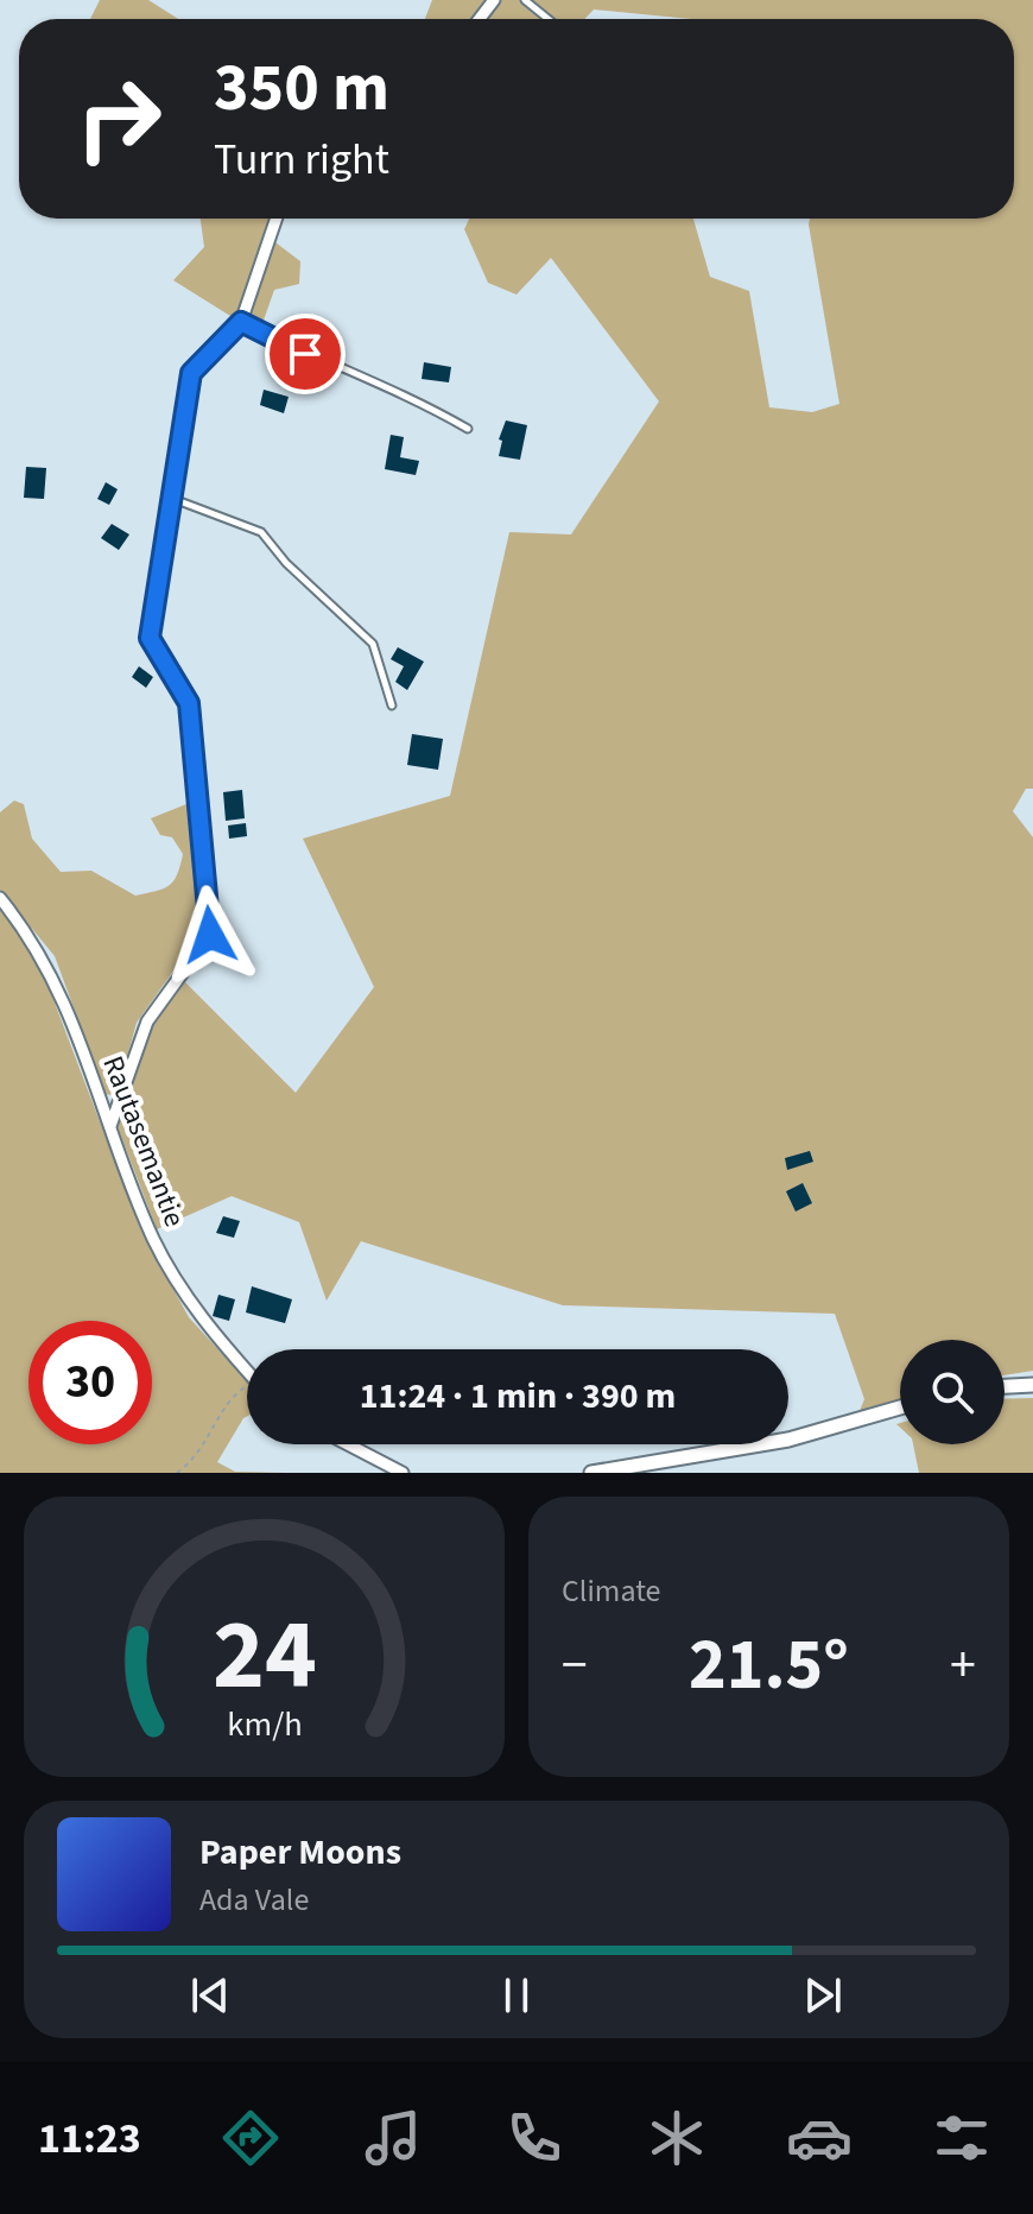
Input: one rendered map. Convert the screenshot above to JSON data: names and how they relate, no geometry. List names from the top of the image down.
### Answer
{
  "streets": {
    "street": ["Rautasemantie"]
  },
  "page": {
    "turn": ["350 m", "Turn right"],
    "limit": "30",
    "trip": "11:24 · 1 min · 390 m",
    "tile": "Climate",
    "heat": ["−", "21.5°", "+"],
    "song": ["Paper Moons", "Ada Vale"],
    "tabs": "11:23",
    "gauge": ["24", "km/h"]
  }
}
